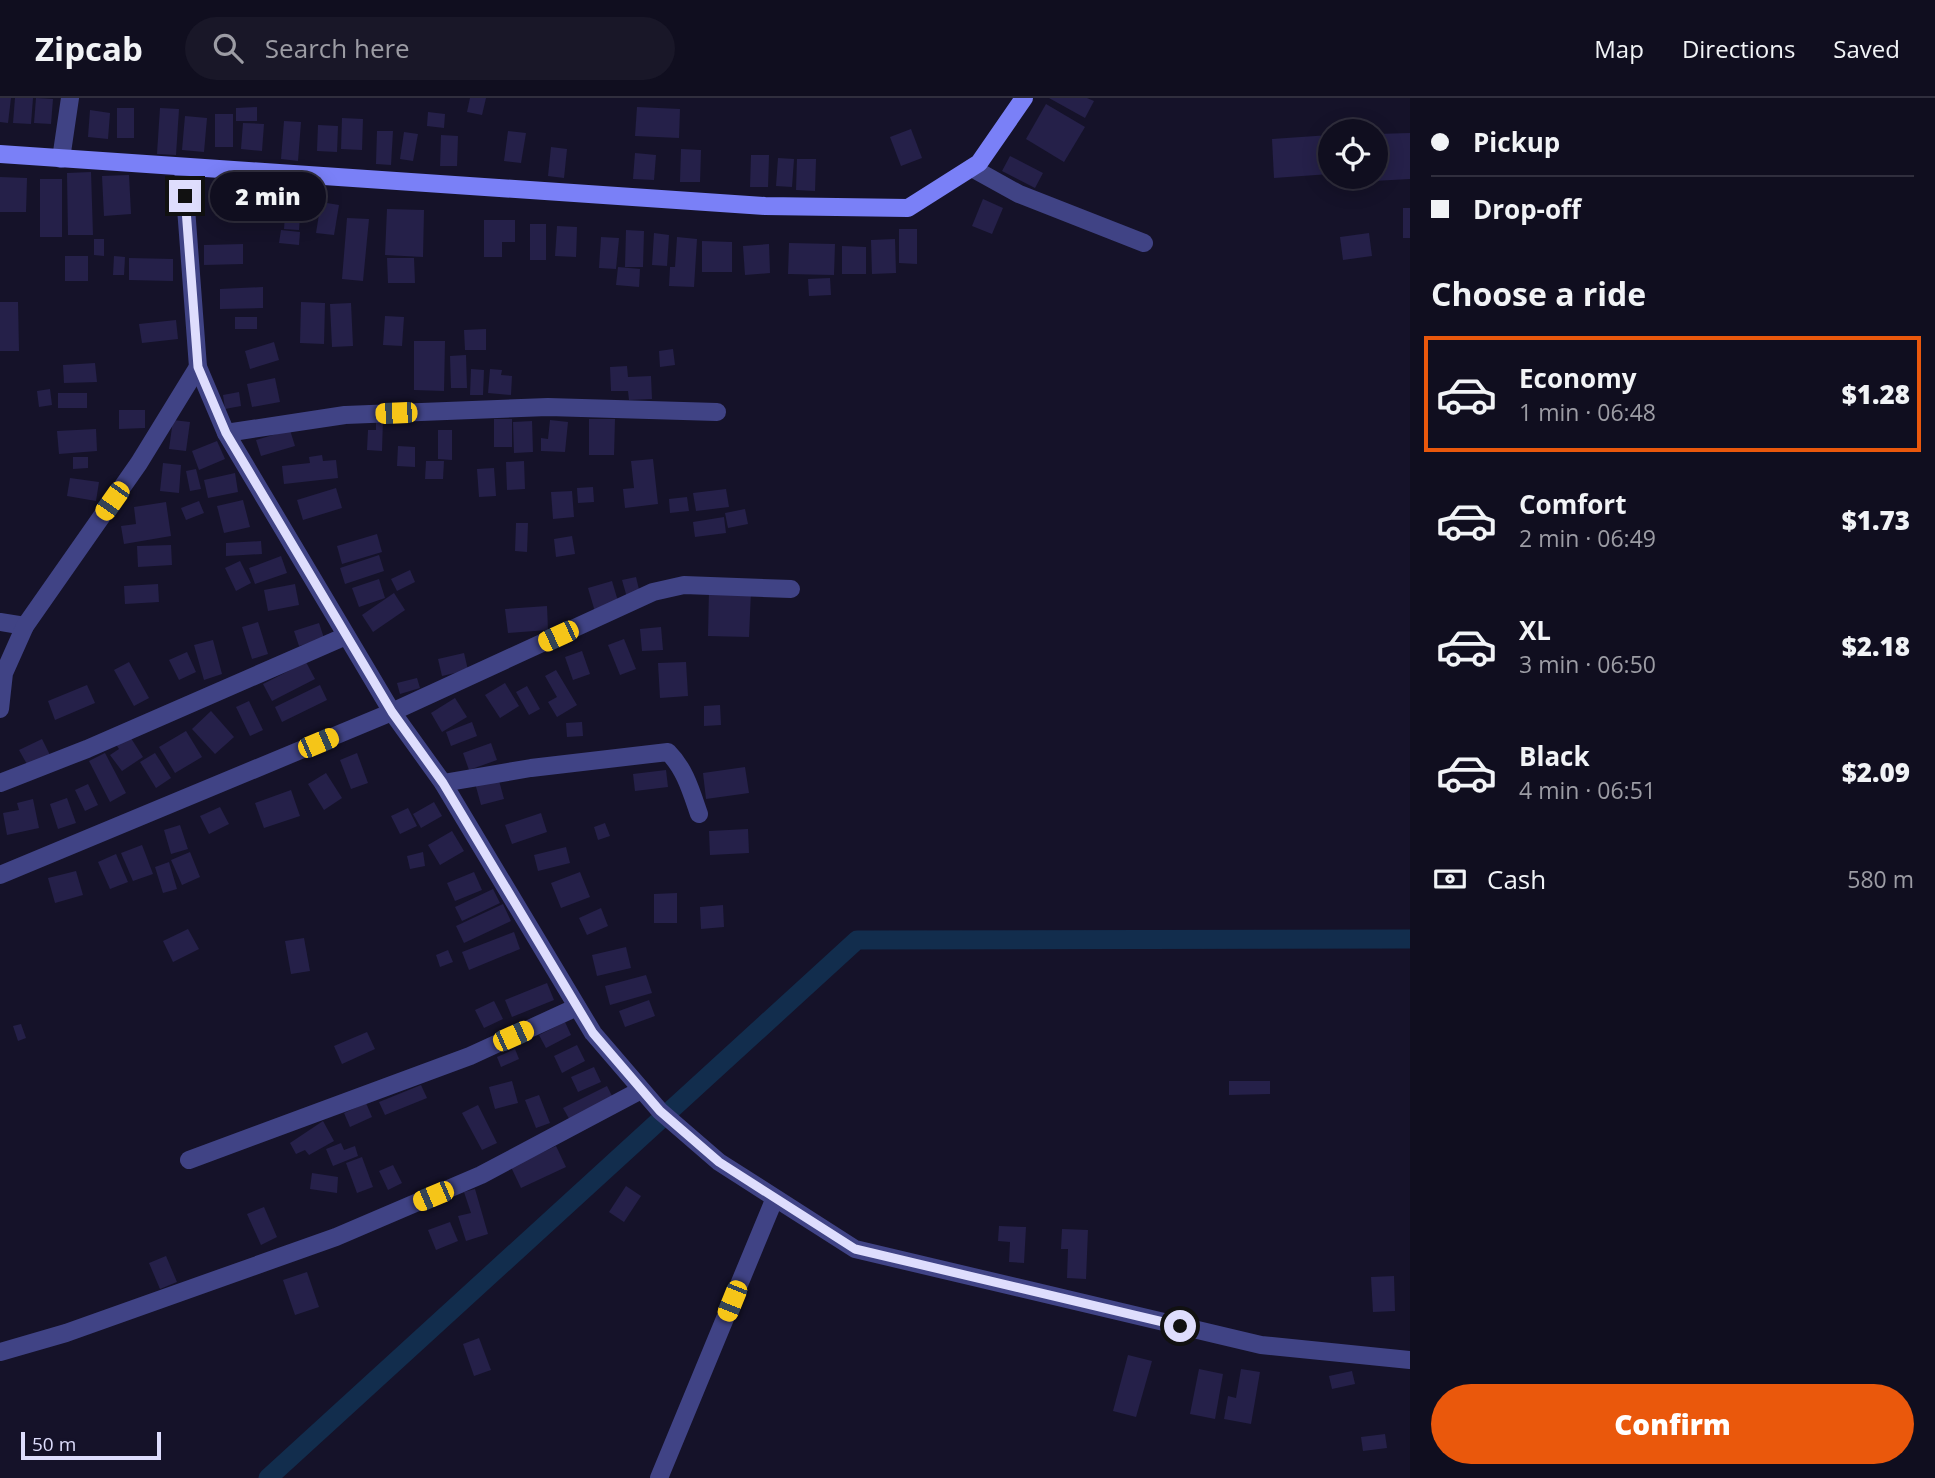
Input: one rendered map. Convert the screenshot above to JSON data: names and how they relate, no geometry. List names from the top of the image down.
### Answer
{
  "scale_bar": "50 m",
  "page": {
    "header": "Zipcab",
    "search": "Search here",
    "nav": ["Map", "Directions", "Saved"],
    "banner": ["Pickup", "Drop-off"],
    "bubble": "2 min",
    "heading": "Choose a ride",
    "list": [
      {
        "name": "Economy",
        "note": "1 min · 06:48",
        "value": "$1.28"
      },
      {
        "name": "Comfort",
        "note": "2 min · 06:49",
        "value": "$1.73"
      },
      {
        "name": "XL",
        "note": "3 min · 06:50",
        "value": "$2.18"
      },
      {
        "name": "Black",
        "note": "4 min · 06:51",
        "value": "$2.09"
      }
    ],
    "pay": ["Cash", "580 m"],
    "buttons": "Confirm",
    "scale": "50 m"
  }
}
